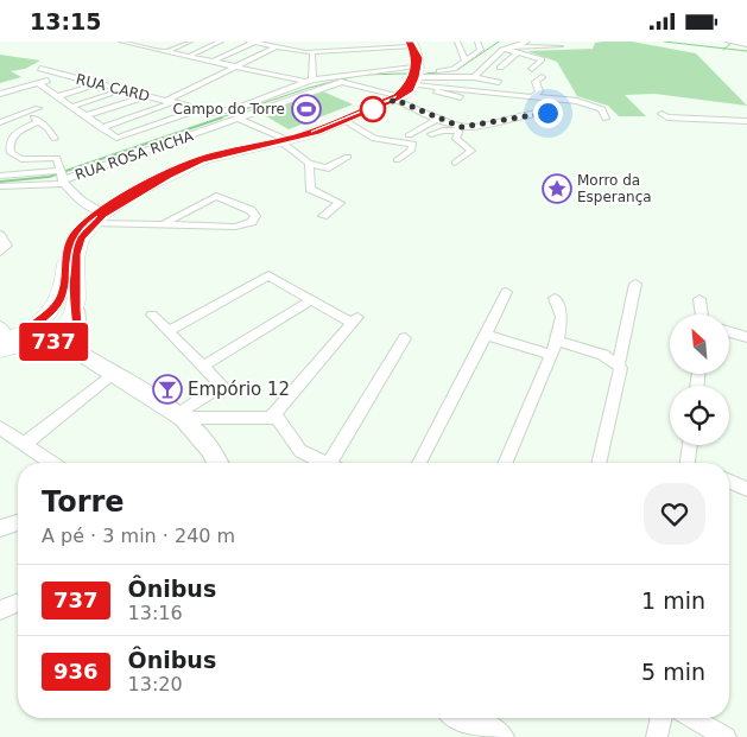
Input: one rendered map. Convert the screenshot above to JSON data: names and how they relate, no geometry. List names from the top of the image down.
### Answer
{
  "streets": {
    "street": ["RUA CARD", "RUA ROSA RICHA"]
  },
  "crossings": [
    ["RUA CARD", "RUA ROSA RICHA"]
  ],
  "places": {
    "sports": ["Campo do Torre"],
    "place": ["Morro da Esperança"],
    "bar": ["Empório 12"]
  },
  "lines": ["bus line 737"],
  "north": "top left",
  "page": {
    "status": "13:15",
    "on_map": "737",
    "heading": ["Torre", "A pé · 3 min · 240 m"],
    "list": [
      {
        "mark": "737",
        "name": "Ônibus",
        "note": "13:16",
        "value": "1 min"
      },
      {
        "mark": "936",
        "name": "Ônibus",
        "note": "13:20",
        "value": "5 min"
      }
    ]
  }
}
